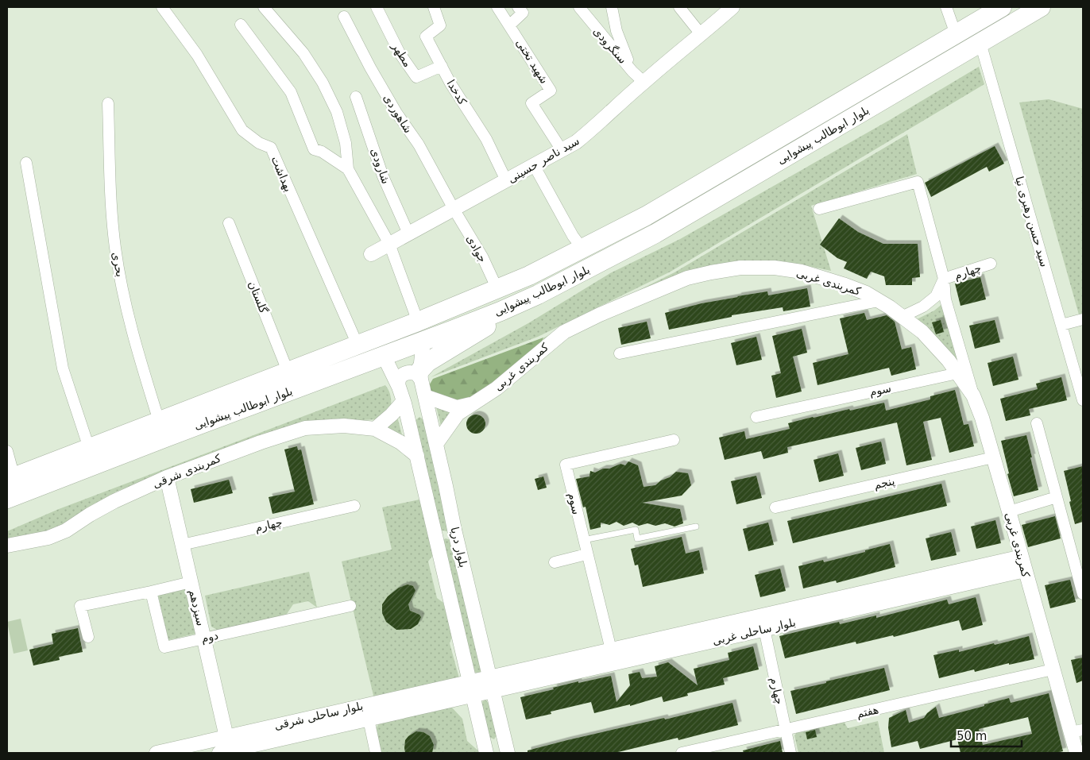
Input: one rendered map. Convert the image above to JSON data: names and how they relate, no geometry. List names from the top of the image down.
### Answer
{
  "streets": {
    "highway": ["بلوار ابوطالب پیشوایی"],
    "street": [
      "سنگرودی",
      "مطهر",
      "شهید تختی",
      "کدخدا",
      "شاهوردی",
      "سید ناصر حسینی",
      "شارودی",
      "بهداشت",
      "سید حسن رهبری نیا",
      "جوادی",
      "بحری",
      "چهارم",
      "کمربندی غربی",
      "گلستان",
      "سوم",
      "کمربندی شرقی",
      "پنجم",
      "بلوار دریا",
      "سیزدهم",
      "بلوار ساحلی غربی",
      "دوم",
      "هفتم",
      "بلوار ساحلی شرقی"
    ]
  },
  "crossings": [
    ["سنگرودی", "سید ناصر حسینی"],
    ["مطهر", "کدخدا"],
    ["شهید تختی", "سید ناصر حسینی"],
    ["کدخدا", "سید ناصر حسینی"],
    ["شاهوردی", "سید ناصر حسینی"],
    ["شاهوردی", "جوادی"],
    ["بلوار ابوطالب پیشوایی", "بهداشت"],
    ["بلوار ابوطالب پیشوایی", "سید حسن رهبری نیا"],
    ["بلوار ابوطالب پیشوایی", "جوادی"],
    ["بلوار ابوطالب پیشوایی", "بحری"],
    ["بلوار ابوطالب پیشوایی", "گلستان"],
    ["بلوار ابوطالب پیشوایی", "بلوار دریا"],
    ["سید ناصر حسینی", "شارودی"],
    ["سید ناصر حسینی", "جوادی"],
    ["چهارم", "سیزدهم"],
    ["چهارم", "بلوار ساحلی غربی"],
    ["چهارم", "هفتم"],
    ["کمربندی غربی", "سوم"],
    ["کمربندی غربی", "پنجم"],
    ["کمربندی غربی", "بلوار دریا"],
    ["کمربندی غربی", "بلوار ساحلی غربی"],
    ["کمربندی غربی", "هفتم"],
    ["سوم", "بلوار ساحلی غربی"],
    ["کمربندی شرقی", "سیزدهم"],
    ["بلوار دریا", "بلوار ساحلی غربی"],
    ["بلوار دریا", "بلوار ساحلی شرقی"],
    ["سیزدهم", "دوم"],
    ["سیزدهم", "بلوار ساحلی شرقی"],
    ["بلوار ساحلی غربی", "بلوار ساحلی شرقی"]
  ],
  "scale_bar": "50 m"
}
